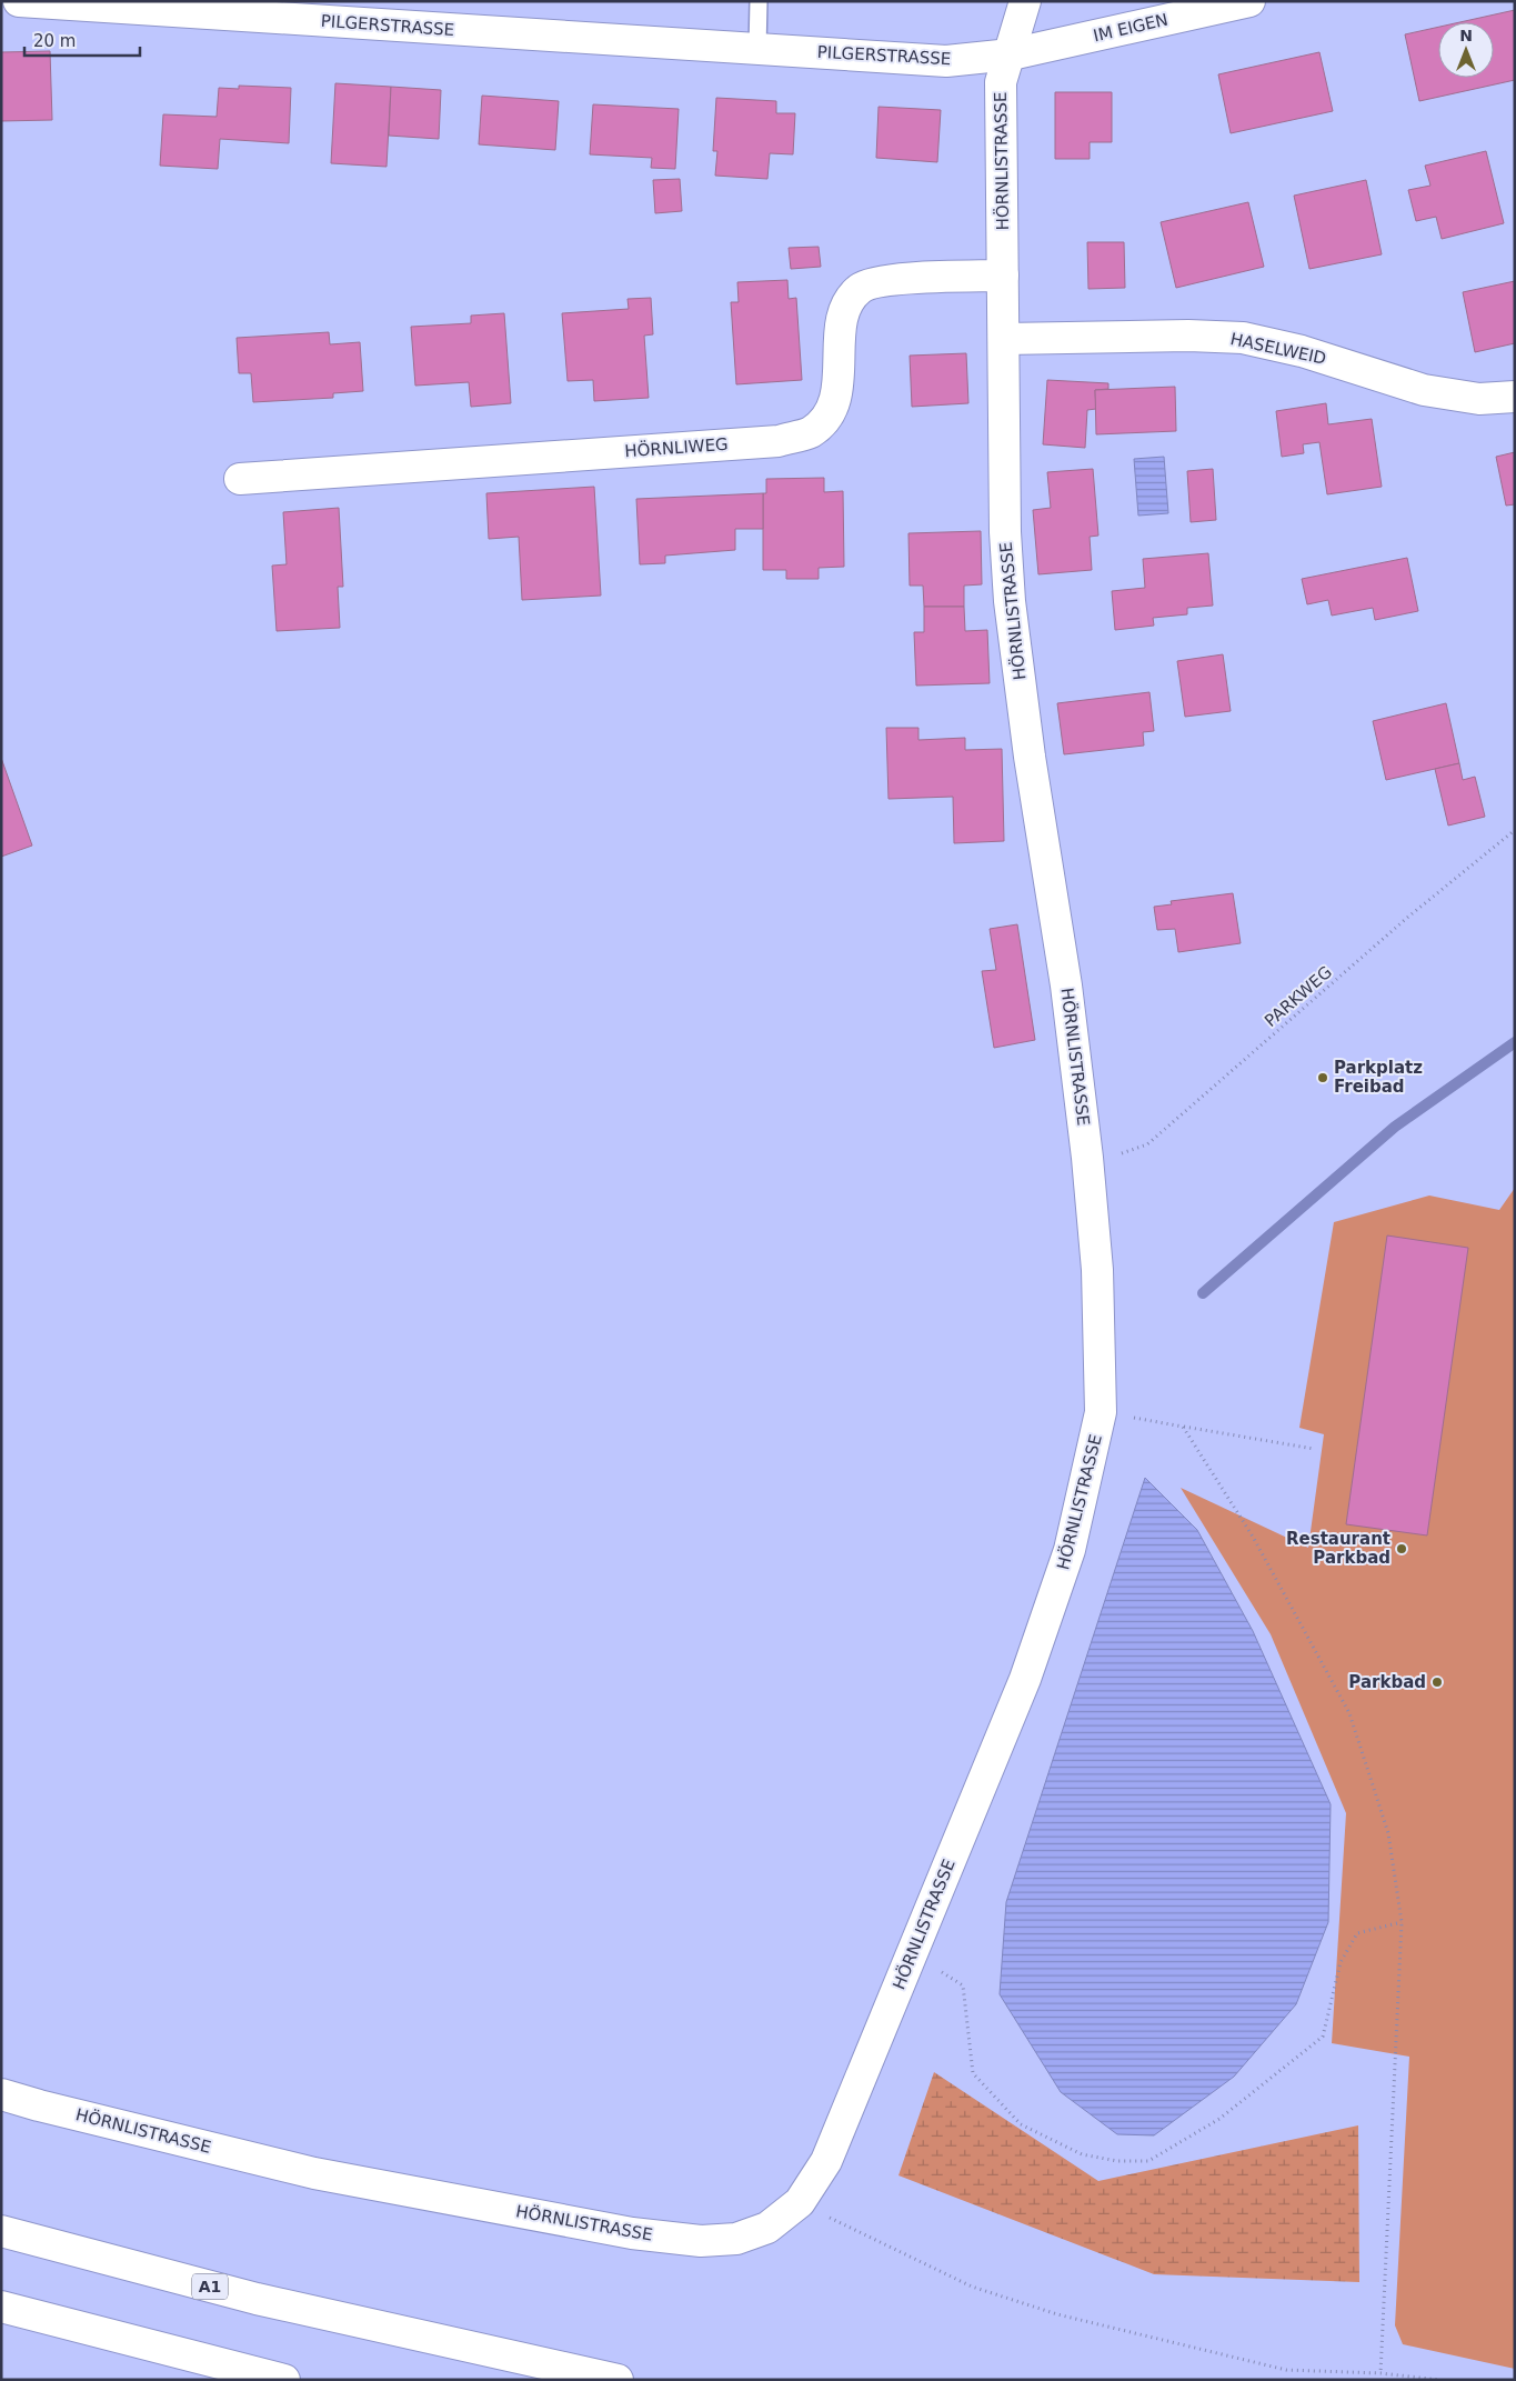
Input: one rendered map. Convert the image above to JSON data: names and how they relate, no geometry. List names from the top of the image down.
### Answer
{
  "streets": {
    "main road": [
      "PILGERSTRASSE",
      "IM EIGEN",
      "HÖRNLISTRASSE",
      "HASELWEID",
      "HÖRNLIWEG",
      "A1"
    ],
    "path": ["PARKWEG"]
  },
  "crossings": [
    ["PILGERSTRASSE", "IM EIGEN"],
    ["PILGERSTRASSE", "HÖRNLISTRASSE"],
    ["IM EIGEN", "HÖRNLISTRASSE"],
    ["HÖRNLISTRASSE", "HASELWEID"],
    ["HÖRNLISTRASSE", "HÖRNLIWEG"],
    ["HÖRNLISTRASSE", "PARKWEG"]
  ],
  "places": ["Parkplatz Freibad", "Restaurant Parkbad", "Parkbad"],
  "scale_bar": "20 m",
  "north": "top"
}
